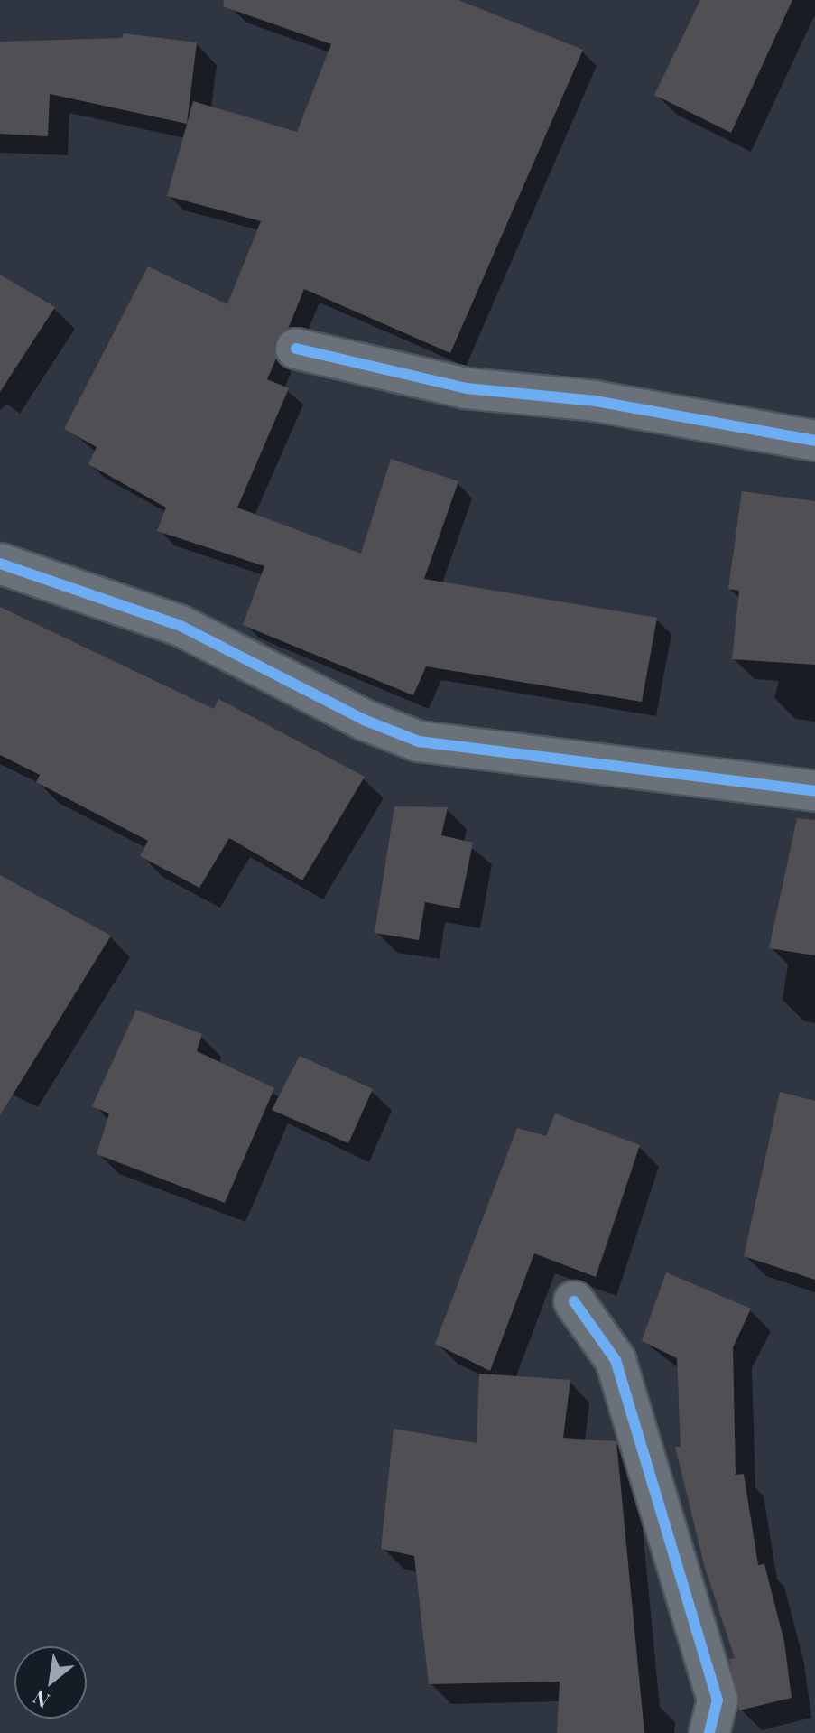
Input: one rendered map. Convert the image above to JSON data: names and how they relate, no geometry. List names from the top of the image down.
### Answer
{
  "north": "bottom left"
}
